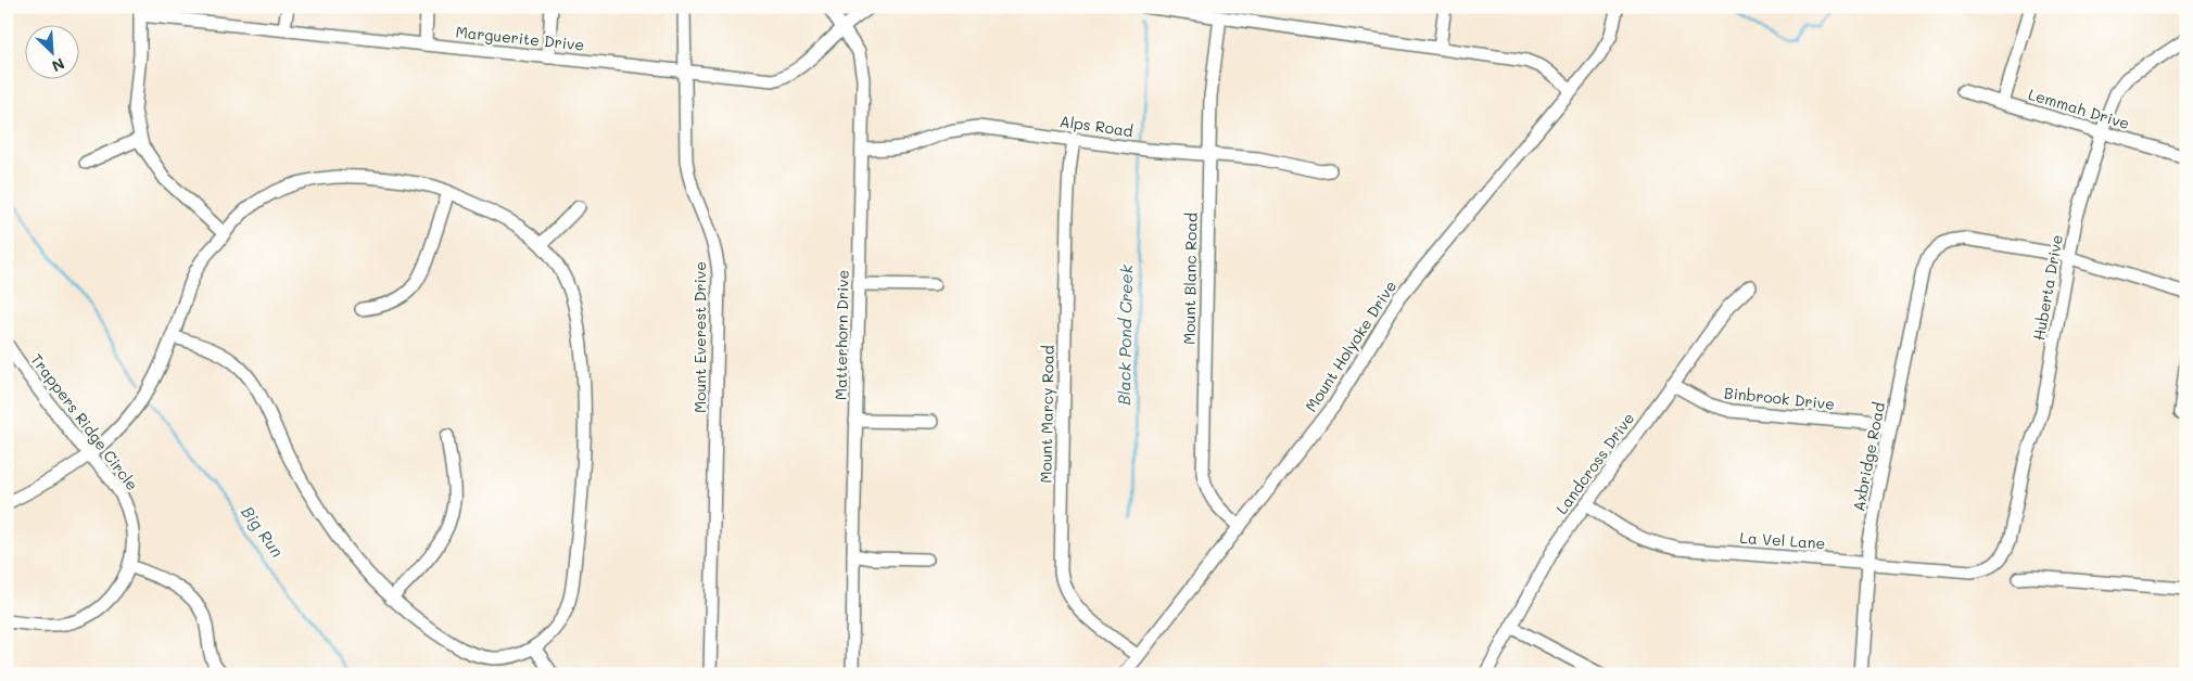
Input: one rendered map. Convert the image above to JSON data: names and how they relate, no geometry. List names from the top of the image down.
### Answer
{
  "streets": {
    "street": [
      "Marguerite Drive",
      "Lemmah Drive",
      "Alps Road",
      "Mount Blanc Road",
      "Huberta Drive",
      "Matterhorn Drive",
      "Mount Everest Drive",
      "Mount Holyoke Drive",
      "Binbrook Drive",
      "Mount Marcy Road",
      "Trappers Ridge Circle",
      "Axbridge Road",
      "Landcross Drive",
      "La Vel Lane"
    ]
  },
  "crossings": [
    ["Marguerite Drive", "Matterhorn Drive"],
    ["Marguerite Drive", "Mount Everest Drive"],
    ["Lemmah Drive", "Huberta Drive"],
    ["Alps Road", "Mount Blanc Road"],
    ["Alps Road", "Matterhorn Drive"],
    ["Alps Road", "Mount Marcy Road"],
    ["Mount Blanc Road", "Mount Holyoke Drive"],
    ["Huberta Drive", "Axbridge Road"],
    ["Huberta Drive", "La Vel Lane"],
    ["Mount Holyoke Drive", "Mount Marcy Road"],
    ["Binbrook Drive", "Axbridge Road"],
    ["Binbrook Drive", "Landcross Drive"],
    ["Axbridge Road", "La Vel Lane"],
    ["Landcross Drive", "La Vel Lane"]
  ],
  "water": ["Black Pond Creek", "Big Run"],
  "north": "bottom right"
}
